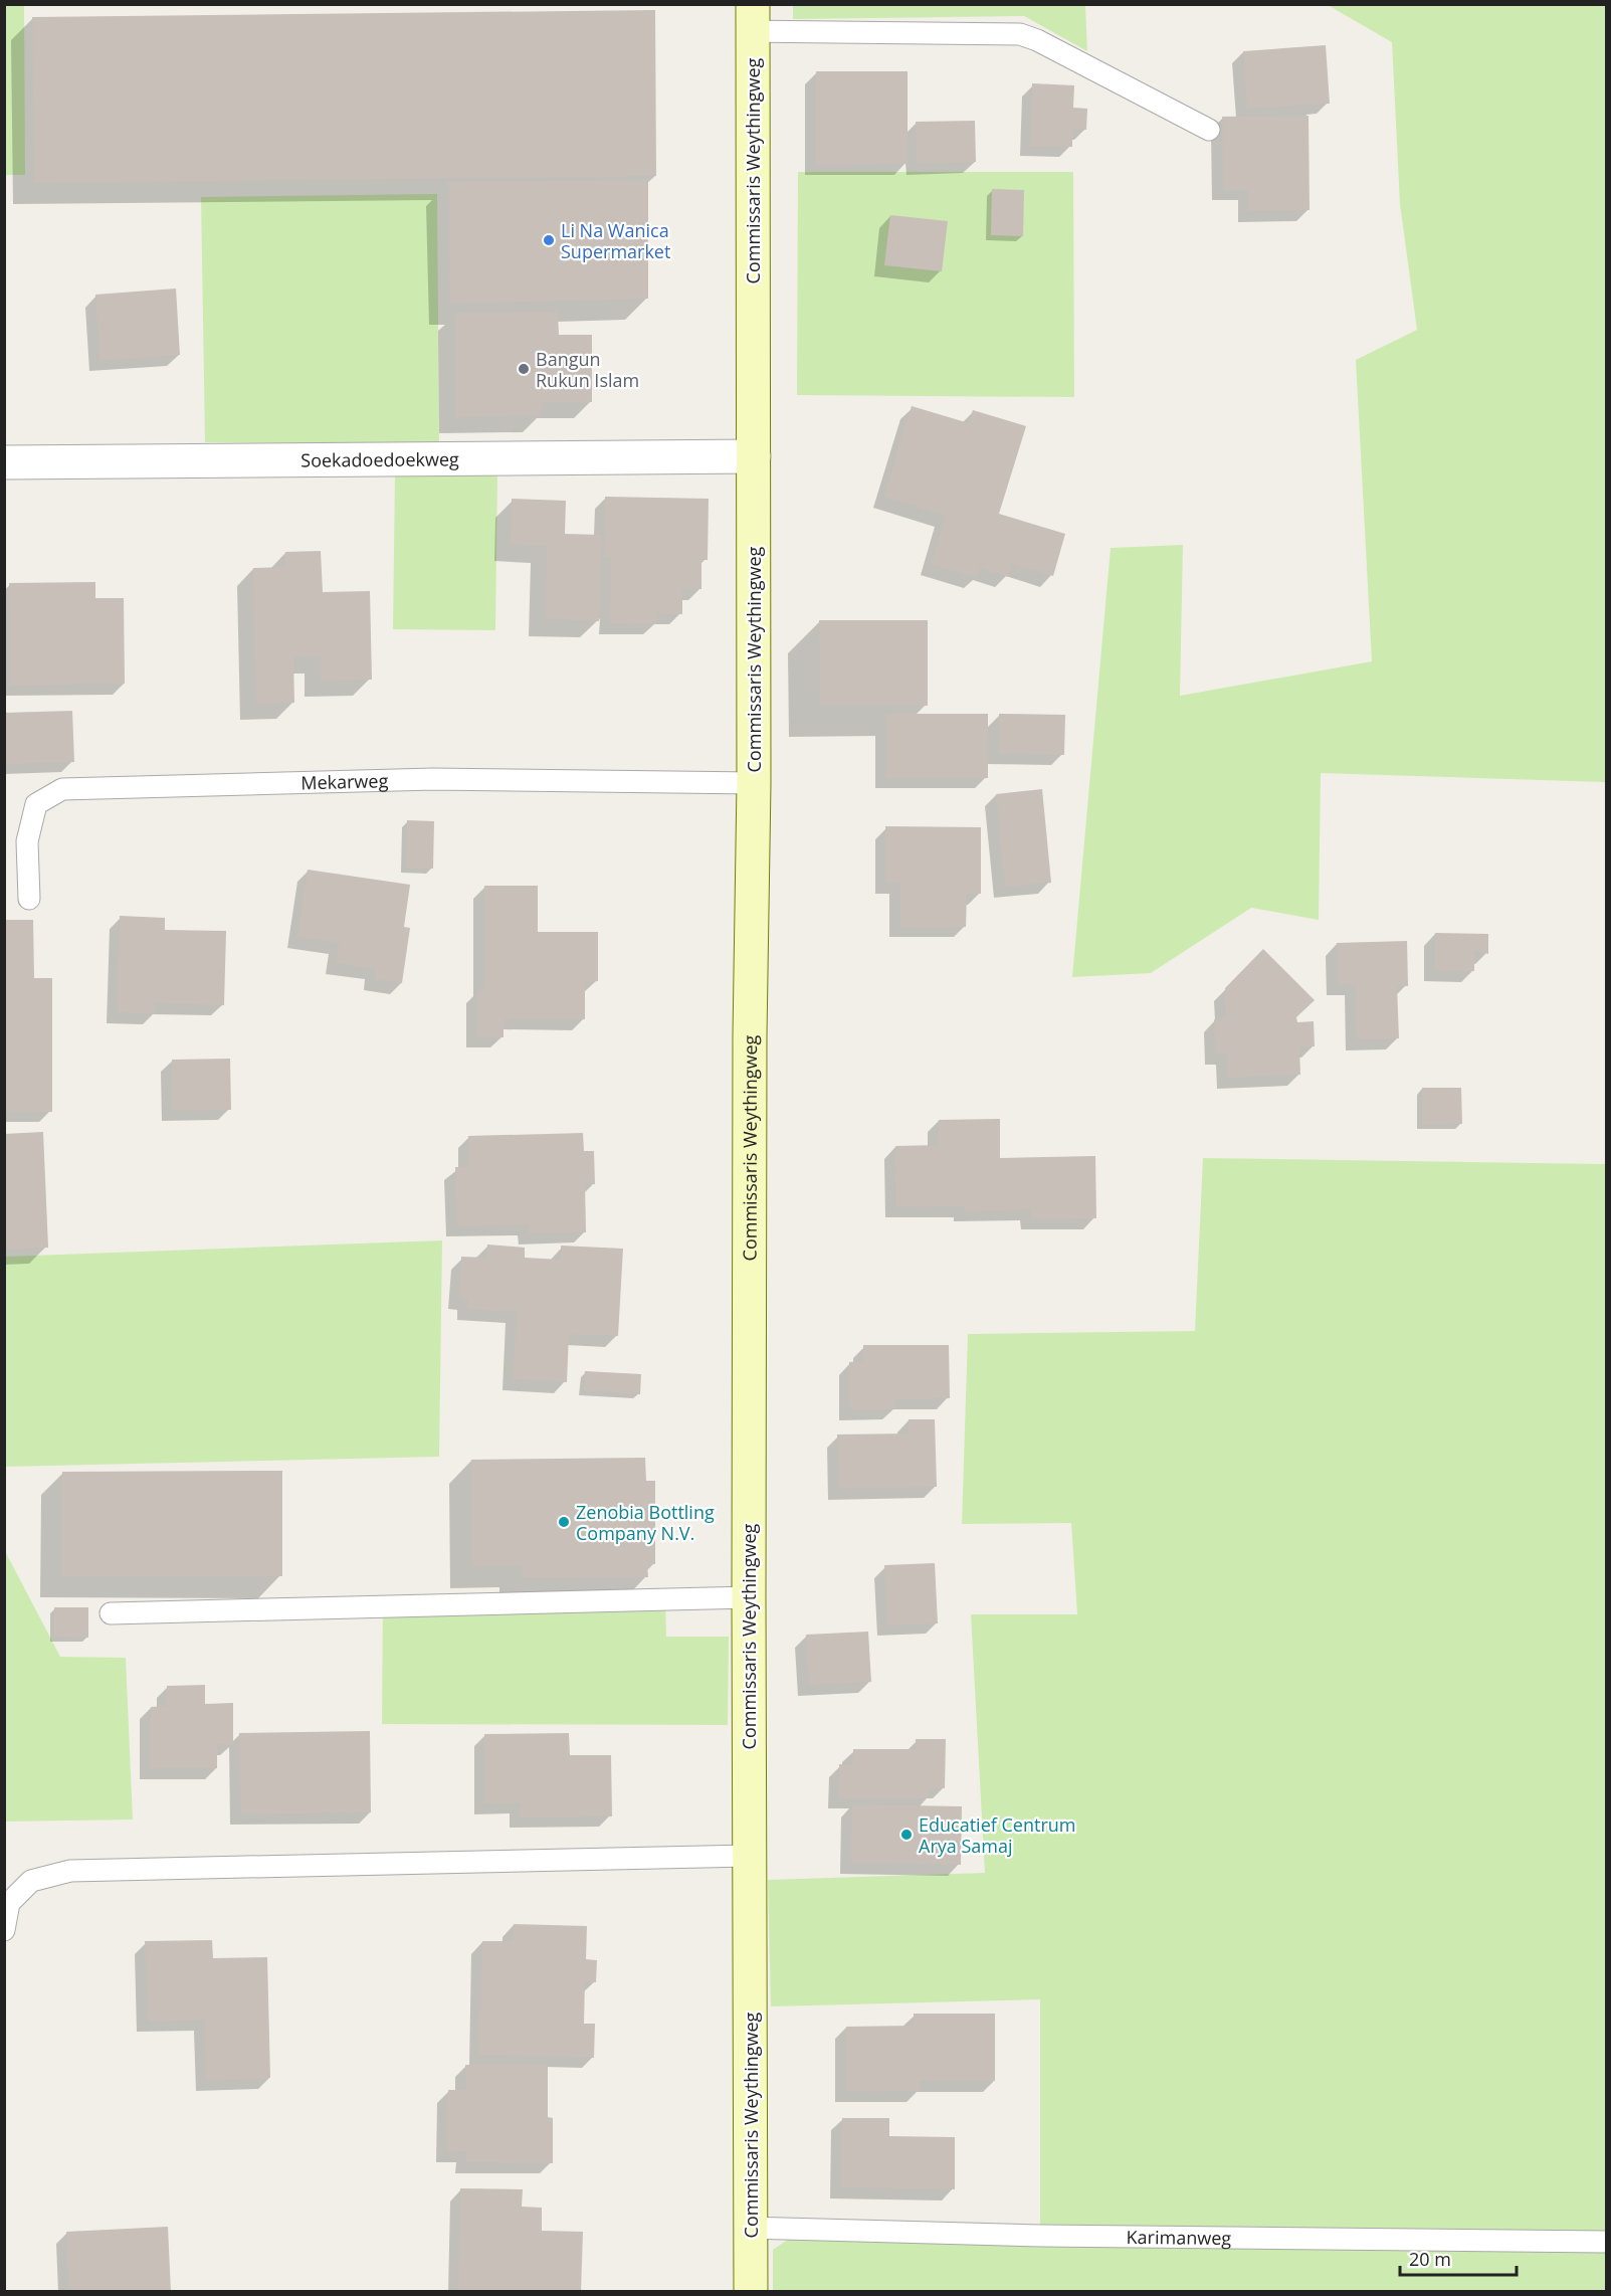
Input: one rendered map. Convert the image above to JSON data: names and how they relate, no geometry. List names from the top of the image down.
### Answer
{
  "streets": {
    "main road": ["Commissaris Weythingweg"],
    "street": ["Soekadoedoekweg"],
    "lane": ["Mekarweg", "Karimanweg"]
  },
  "crossings": [
    ["Commissaris Weythingweg", "Soekadoedoekweg"],
    ["Commissaris Weythingweg", "Mekarweg"],
    ["Commissaris Weythingweg", "Karimanweg"]
  ],
  "places": [
    "Li Na Wanica Supermarket",
    "Bangun Rukun Islam",
    "Zenobia Bottling Company N.V.",
    "Educatief Centrum Arya Samaj"
  ],
  "scale_bar": "20 m"
}
